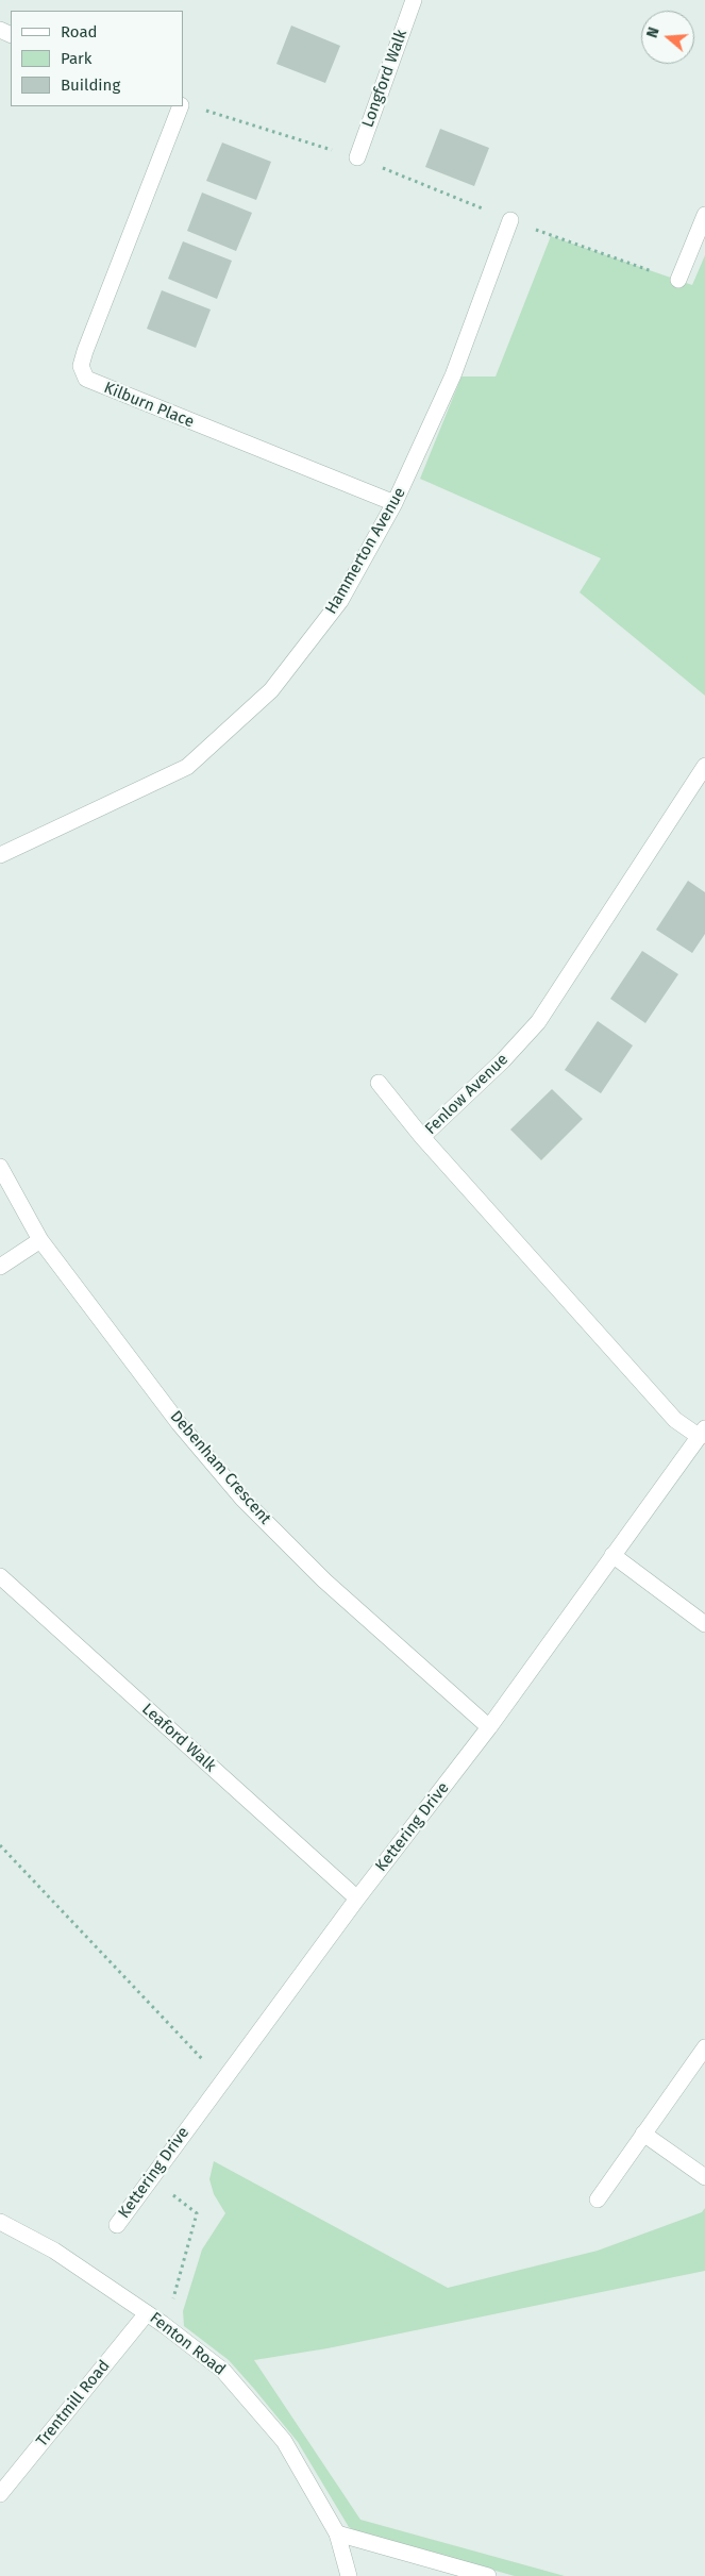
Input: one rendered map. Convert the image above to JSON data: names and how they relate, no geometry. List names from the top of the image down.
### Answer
{
  "streets": {
    "street": [
      "Longford Walk",
      "Kilburn Place",
      "Hammerton Avenue",
      "Fenlow Avenue",
      "Debenham Crescent",
      "Leaford Walk",
      "Kettering Drive",
      "Fenton Road",
      "Trentmill Road"
    ]
  },
  "crossings": [
    ["Kilburn Place", "Hammerton Avenue"],
    ["Fenlow Avenue", "Kettering Drive"],
    ["Debenham Crescent", "Kettering Drive"],
    ["Leaford Walk", "Kettering Drive"],
    ["Fenton Road", "Trentmill Road"]
  ],
  "legend": ["Road", "Park", "Building"],
  "north": "left"
}
